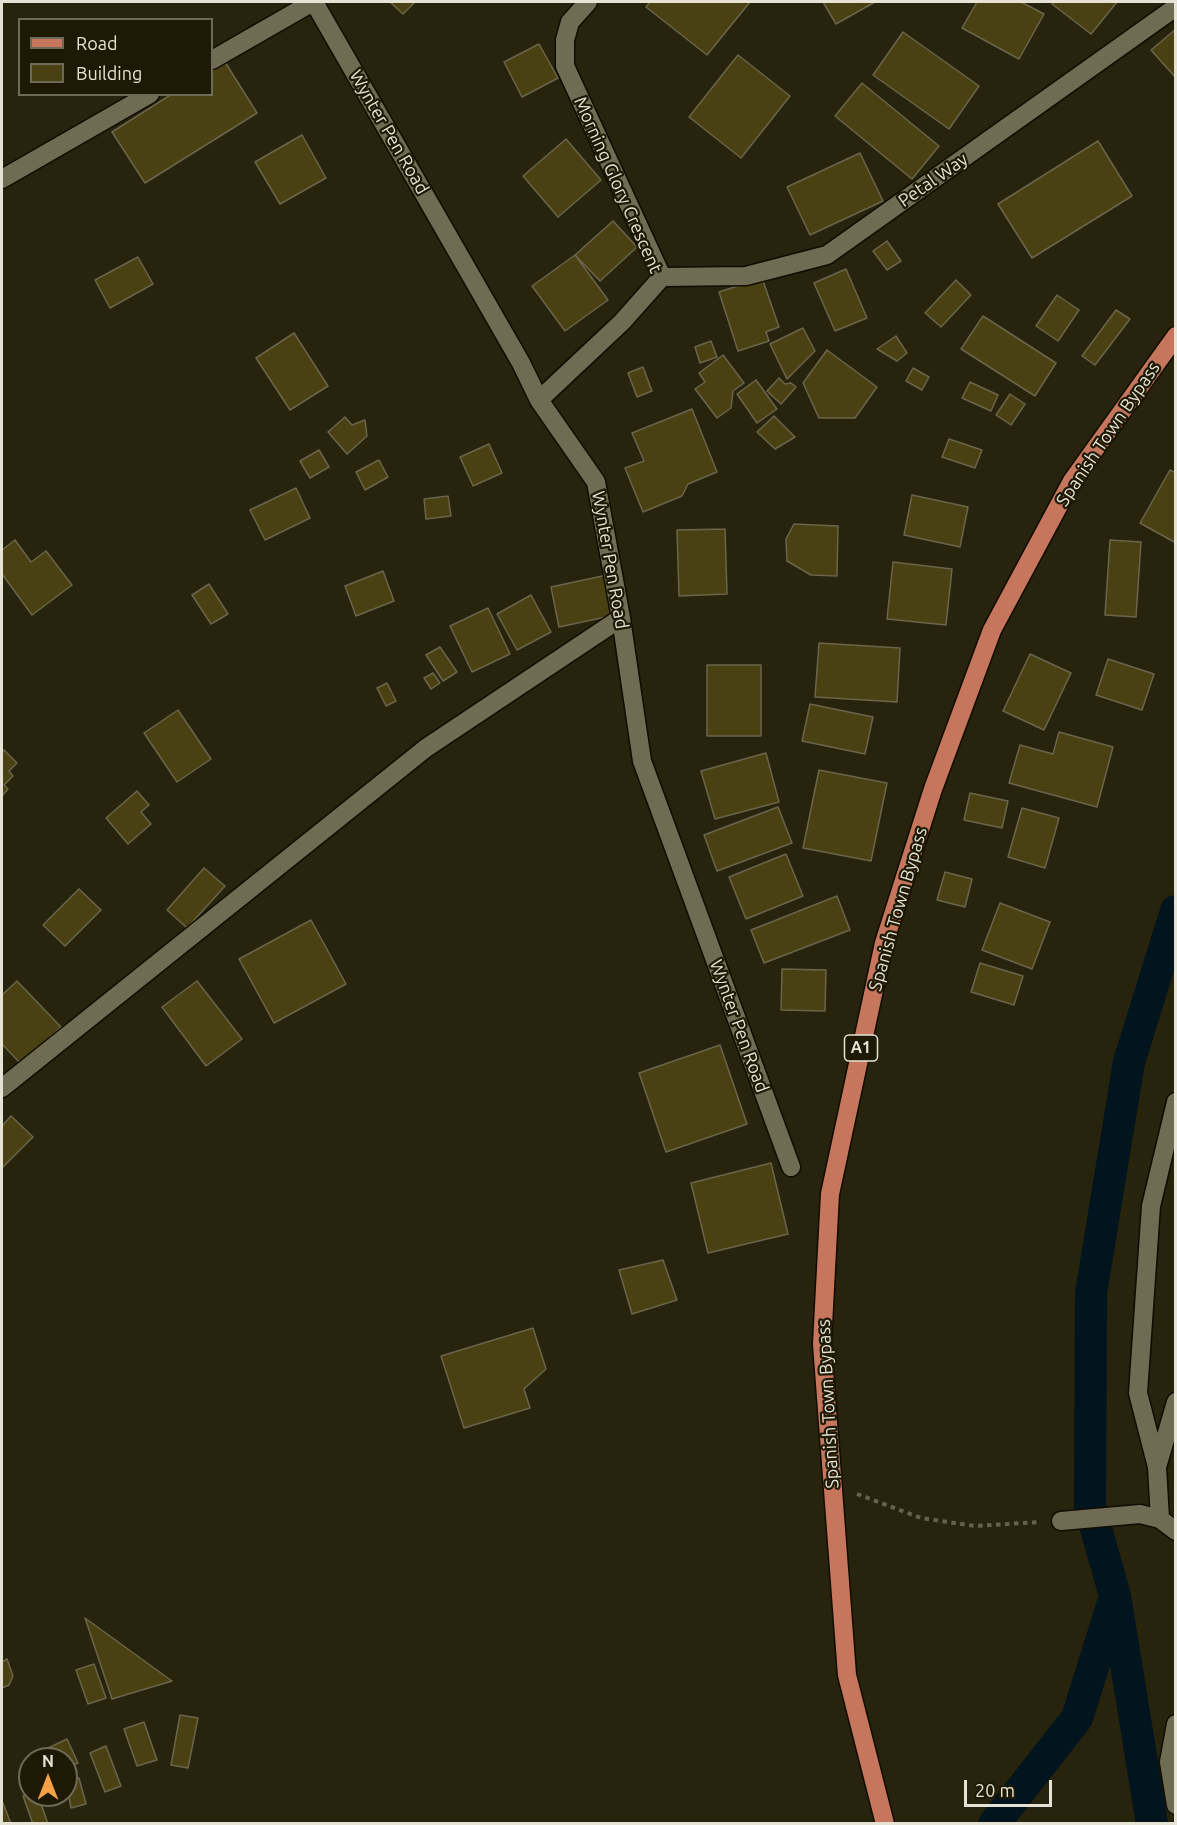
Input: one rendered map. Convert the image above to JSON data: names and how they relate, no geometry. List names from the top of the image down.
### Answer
{
  "streets": {
    "main road": ["Spanish Town Bypass", "A1"],
    "street": ["Wynter Pen Road", "Petal Way", "Morning Glory Crescent"]
  },
  "crossings": [
    ["Wynter Pen Road", "Morning Glory Crescent"],
    ["Petal Way", "Morning Glory Crescent"]
  ],
  "legend": ["Road", "Building"],
  "scale_bar": "20 m",
  "north": "top"
}
